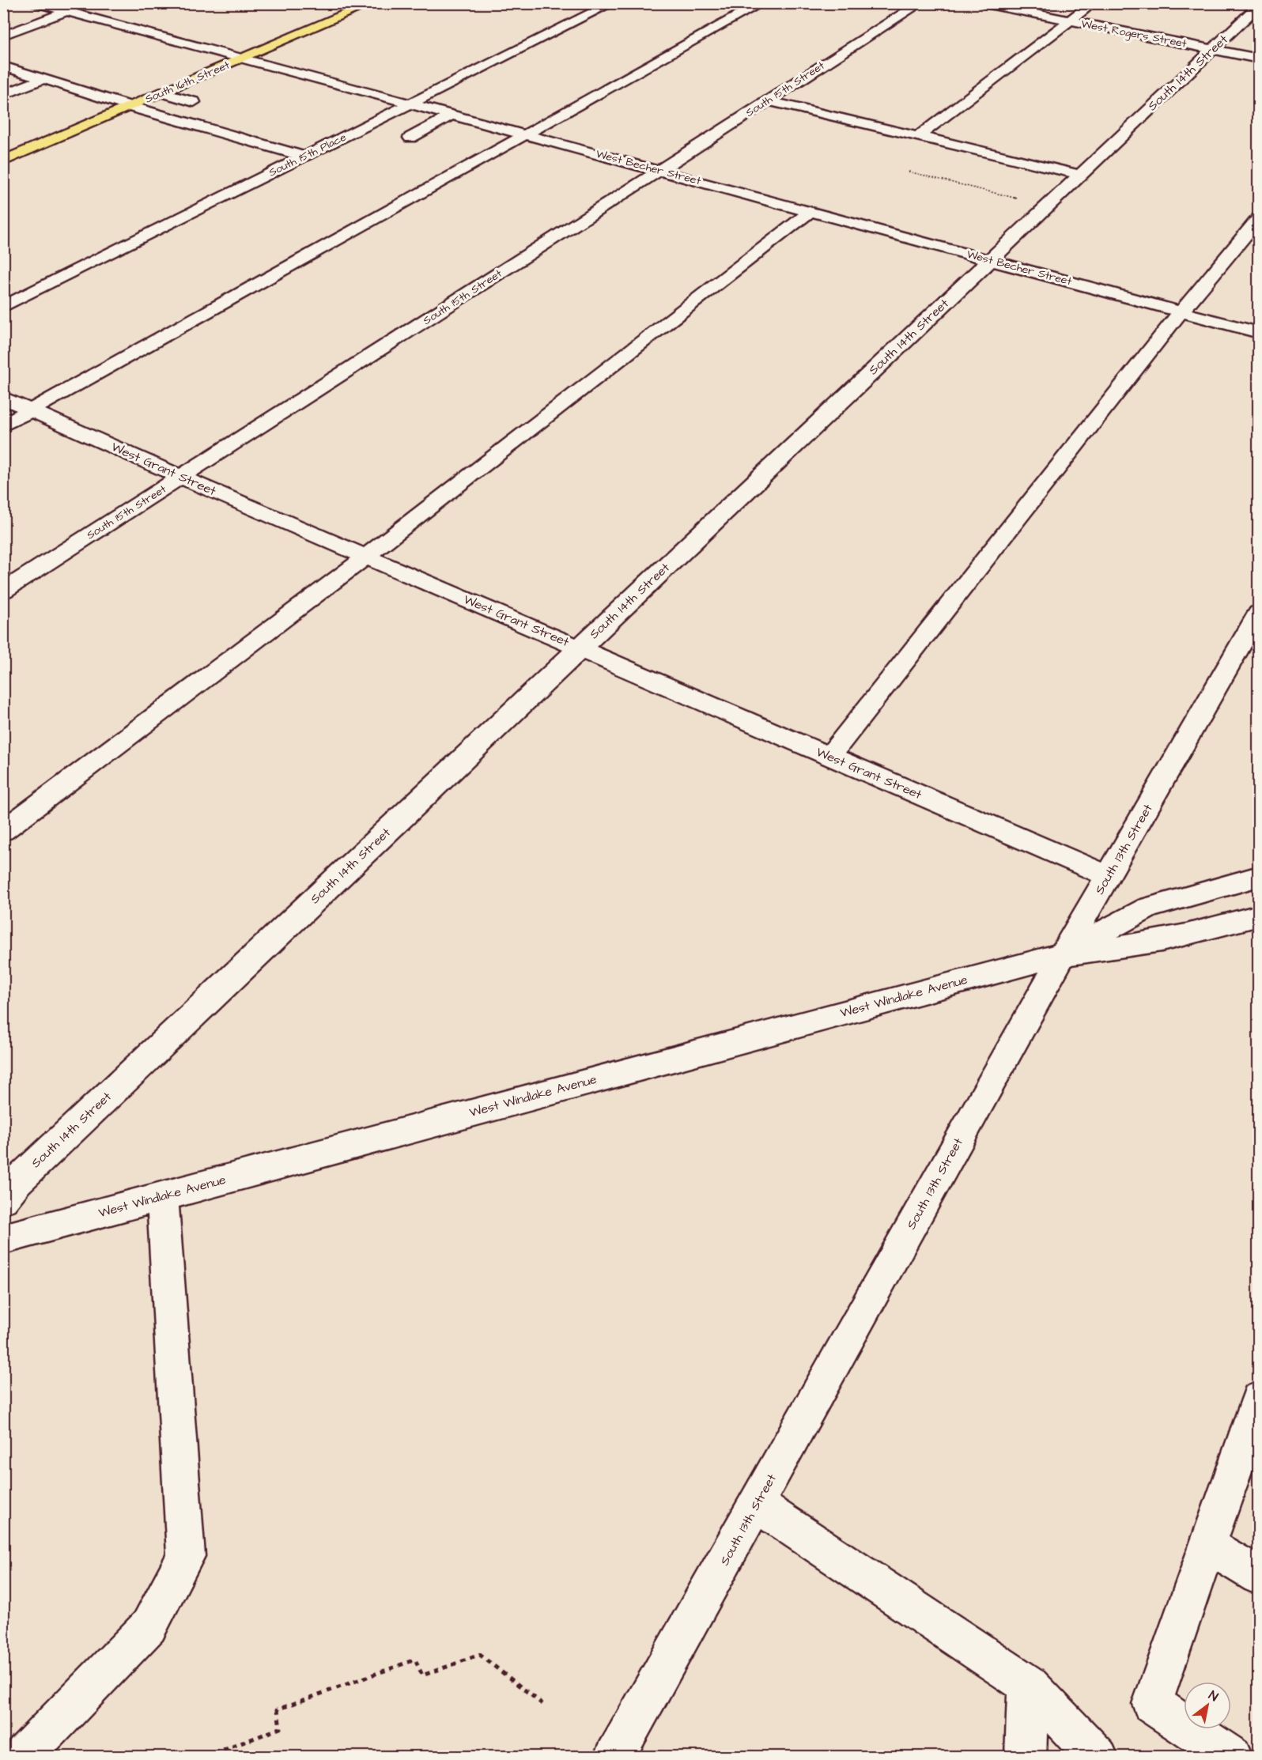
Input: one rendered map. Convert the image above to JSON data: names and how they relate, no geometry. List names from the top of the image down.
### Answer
{
  "streets": {
    "main road": ["South 16th Street"],
    "street": [
      "West Rogers Street",
      "South 14th Street",
      "South 15th Street",
      "South 15th Place",
      "West Becher Street",
      "West Grant Street",
      "South 13th Street",
      "West Windlake Avenue"
    ]
  },
  "crossings": [
    ["West Rogers Street", "South 14th Street"],
    ["South 14th Street", "West Becher Street"],
    ["South 14th Street", "West Grant Street"],
    ["South 16th Street", "West Becher Street"],
    ["South 15th Street", "West Becher Street"],
    ["South 15th Street", "West Grant Street"],
    ["South 15th Place", "West Becher Street"],
    ["West Grant Street", "South 13th Street"],
    ["South 13th Street", "West Windlake Avenue"]
  ],
  "north": "top right"
}
